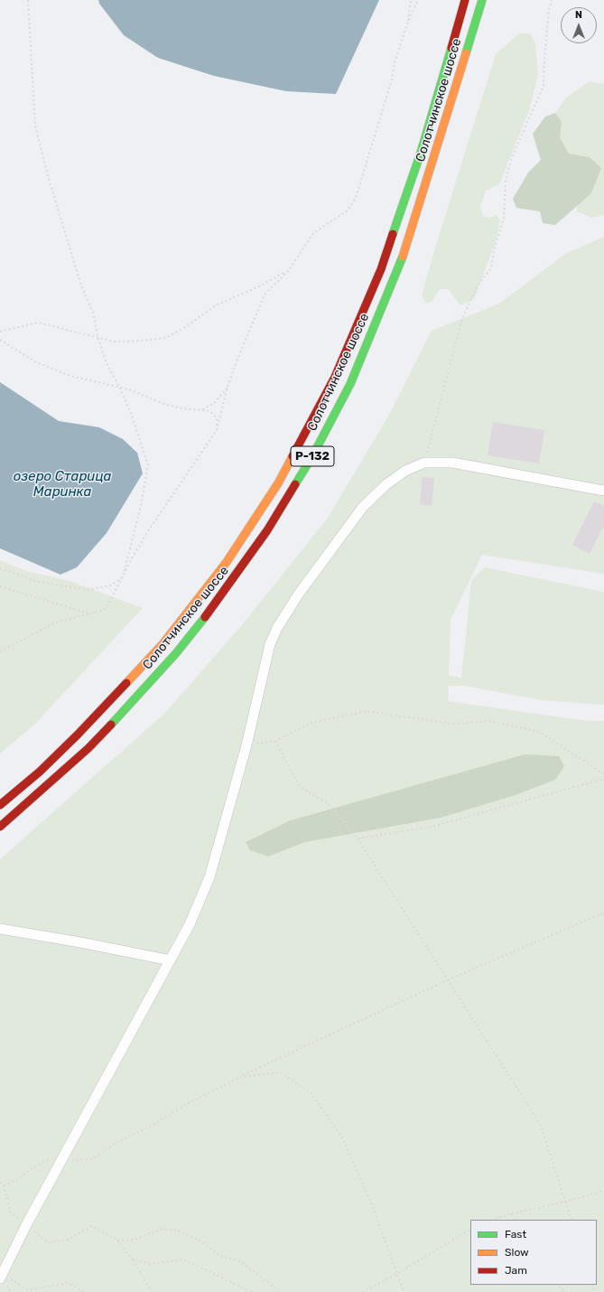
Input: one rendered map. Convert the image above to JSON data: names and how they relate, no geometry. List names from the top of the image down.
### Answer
{
  "streets": {
    "main road": ["Солотчинское шоссе", "Р-132"]
  },
  "water": ["озеро Старица Маринка"],
  "legend": ["Fast", "Slow", "Jam"],
  "north": "top"
}
